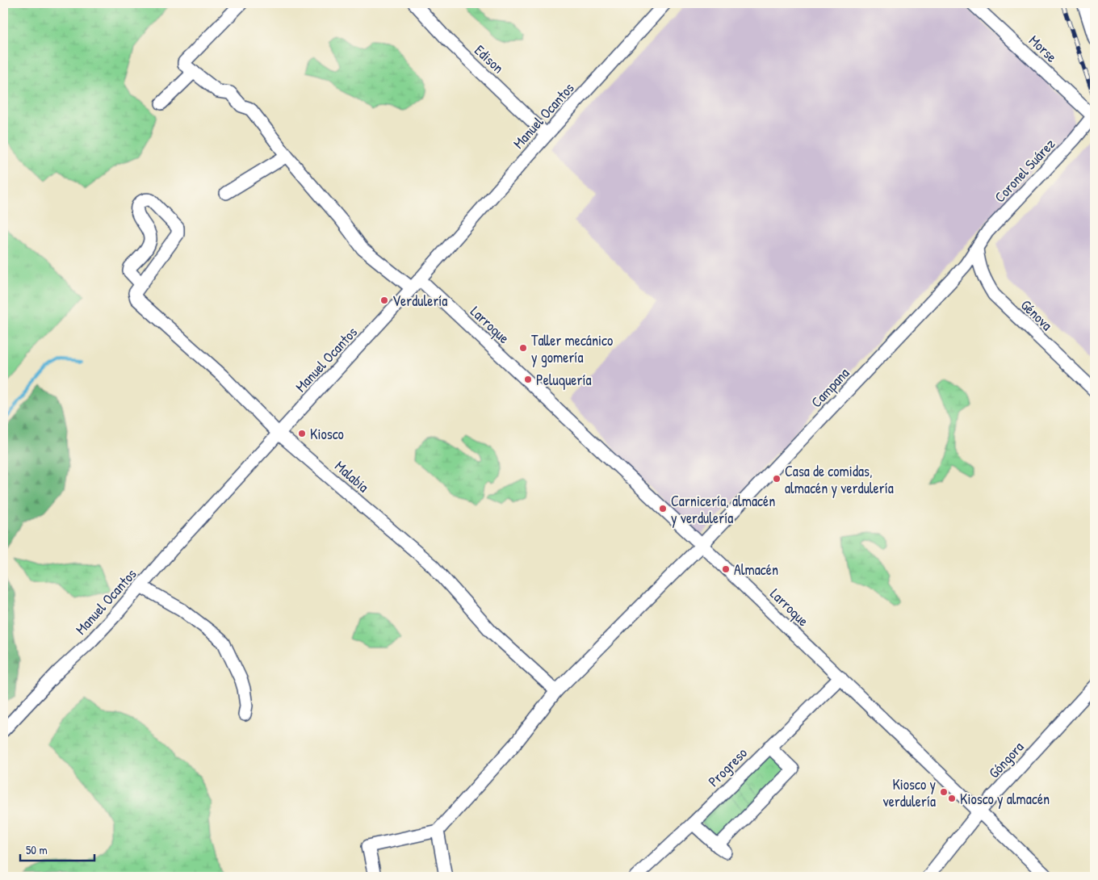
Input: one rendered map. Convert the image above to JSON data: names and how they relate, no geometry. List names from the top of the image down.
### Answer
{
  "streets": {
    "street": [
      "Morse",
      "Edison",
      "Manuel Ocantos",
      "Coronel Suárez",
      "Génova",
      "Larroque",
      "Campana",
      "Malabia",
      "Góngora",
      "Progreso"
    ]
  },
  "crossings": [
    ["Morse", "Coronel Suárez"],
    ["Edison", "Manuel Ocantos"],
    ["Manuel Ocantos", "Larroque"],
    ["Manuel Ocantos", "Malabia"],
    ["Coronel Suárez", "Génova"],
    ["Coronel Suárez", "Campana"],
    ["Génova", "Campana"],
    ["Larroque", "Campana"],
    ["Larroque", "Góngora"],
    ["Larroque", "Progreso"],
    ["Campana", "Malabia"]
  ],
  "places": [
    "Verdulería",
    "Taller mecánico y gomería",
    "Peluquería",
    "Kiosco",
    "Casa de comidas, almacén y verdulería",
    "Carnicería, almacén y verdulería",
    "Almacén",
    "Kiosco y verdulería",
    "Kiosco y almacén"
  ],
  "scale_bar": "50 m"
}
